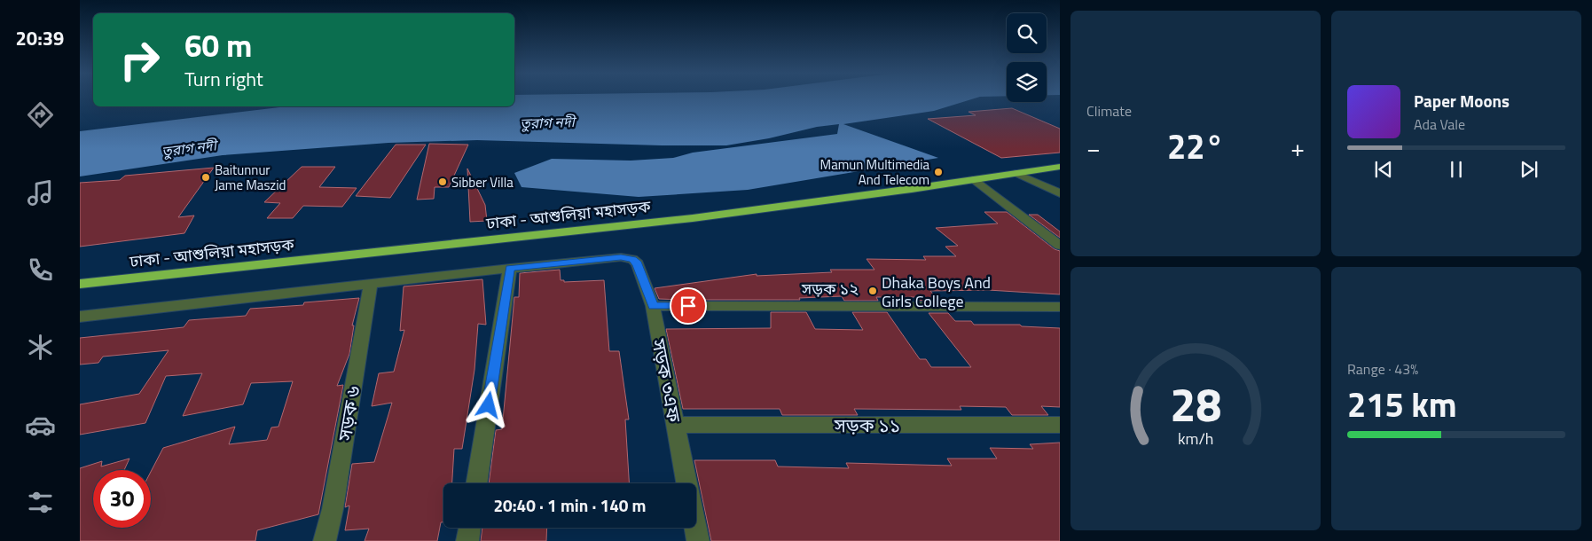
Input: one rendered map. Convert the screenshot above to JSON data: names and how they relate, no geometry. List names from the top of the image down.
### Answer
{
  "streets": {
    "highway": ["ঢাকা - আশুলিয়া মহাসড়ক"],
    "street": [
      "সড়ক ১২",
      "সড়ক ৩এফ",
      "সড়ক ৬",
      "সড়ক ১১"
    ]
  },
  "crossings": [
    ["সড়ক ১২", "সড়ক ৩এফ"],
    ["সড়ক ৩এফ", "সড়ক ১১"]
  ],
  "water": ["তুরাগ নদী"],
  "places": [
    "Mamun Multimedia And Telecom",
    "Baitunnur Jame Maszid",
    "Sibber Villa",
    "Dhaka Boys And Girls College"
  ],
  "page": {
    "tabs": "20:39",
    "tile": [
      "Climate",
      ["Range · 43%", "215 km"]
    ],
    "turn": ["60 m", "Turn right"],
    "song": ["Paper Moons", "Ada Vale"],
    "heat": ["−", "22°", "+"],
    "limit": "30",
    "trip": "20:40 · 1 min · 140 m",
    "gauge": ["28", "km/h"]
  }
}
